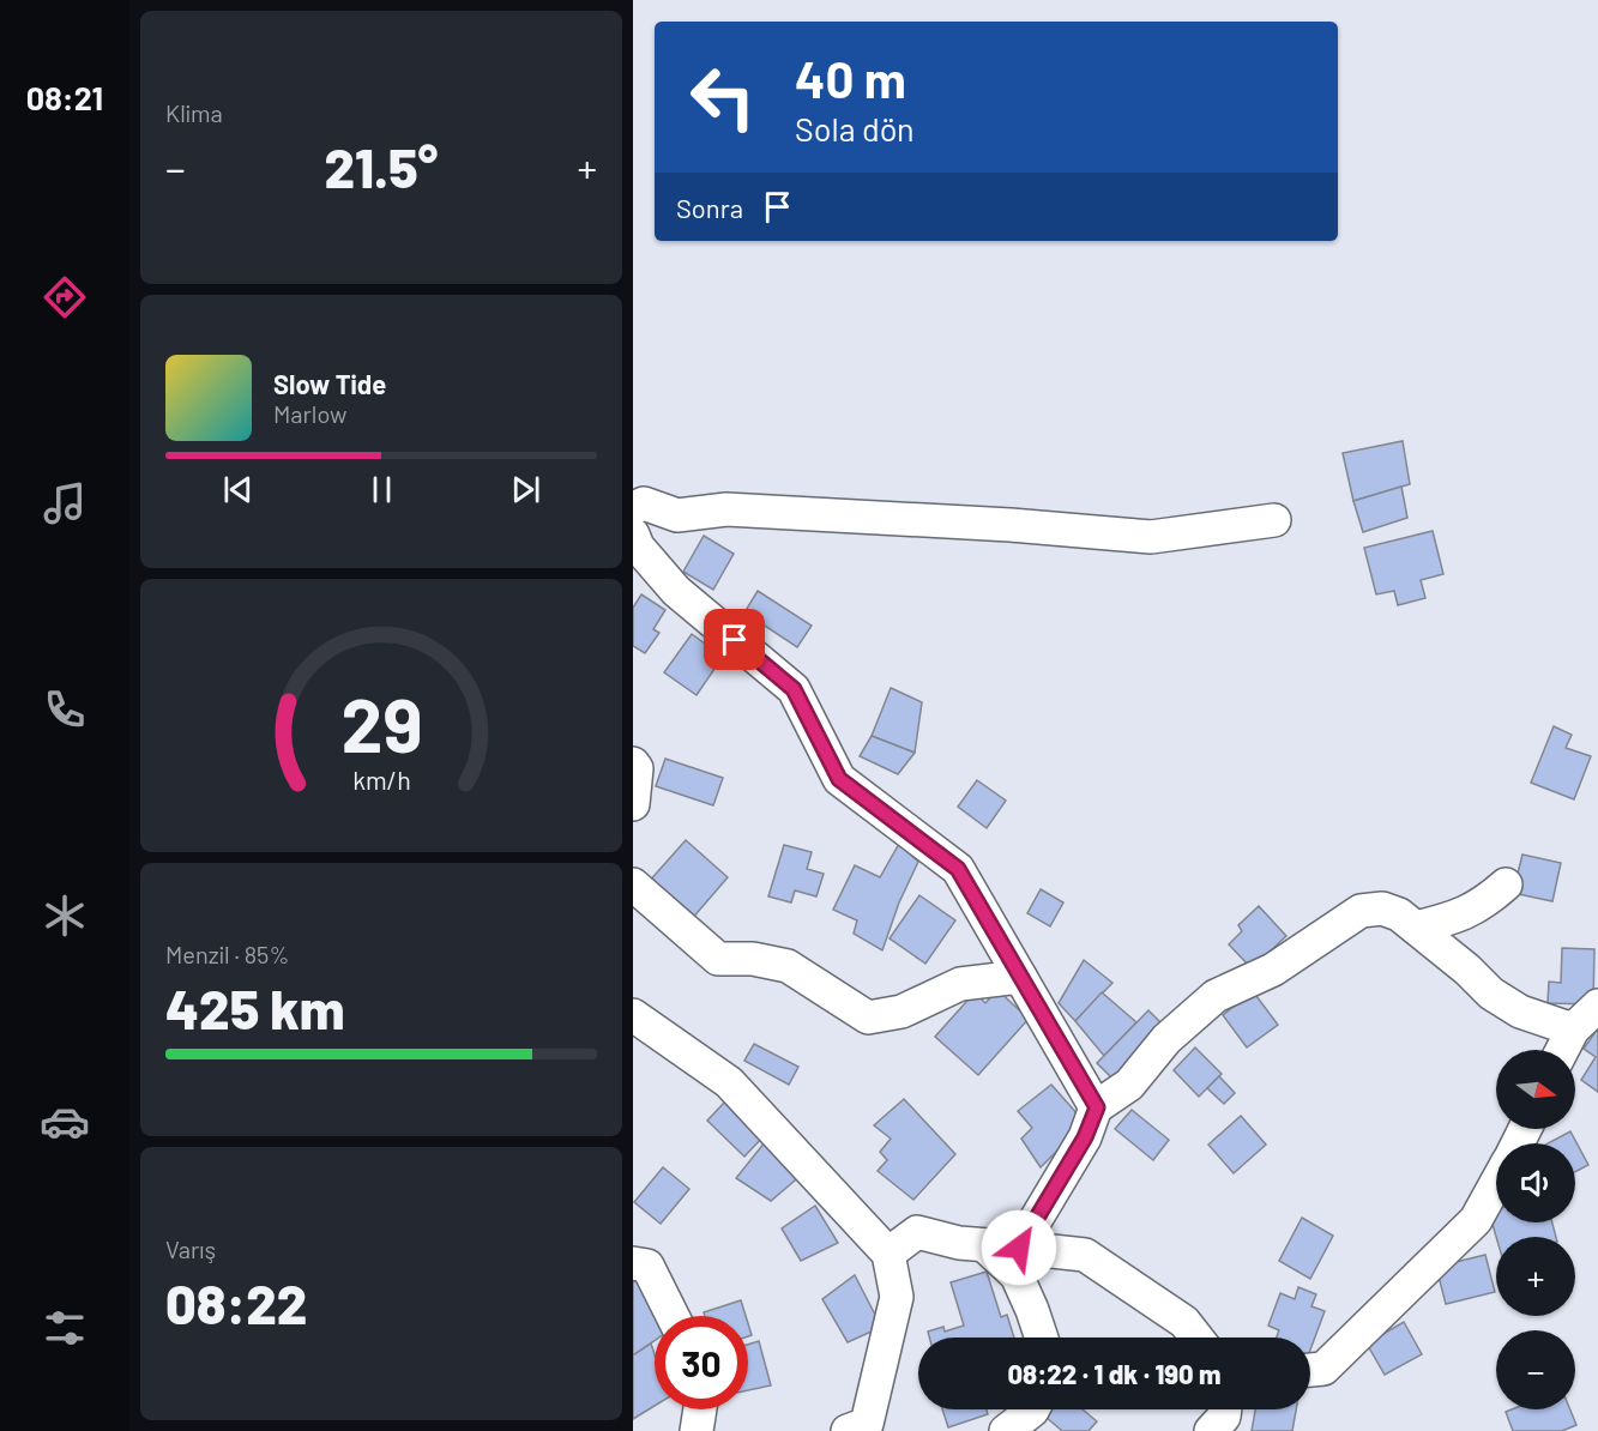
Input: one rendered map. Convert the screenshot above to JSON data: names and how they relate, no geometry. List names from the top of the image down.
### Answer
{
  "north": "right",
  "page": {
    "tabs": "08:21",
    "tile": [
      "Klima",
      ["Menzil · 85%", "425 km"],
      ["Varış", "08:22"]
    ],
    "turn": ["40 m", "Sola dön"],
    "heat": ["−", "21.5°", "+"],
    "then": "Sonra",
    "song": ["Slow Tide", "Marlow"],
    "map_buttons": ["+", "−"],
    "limit": "30",
    "trip": "08:22 · 1 dk · 190 m",
    "gauge": ["29", "km/h"]
  }
}
